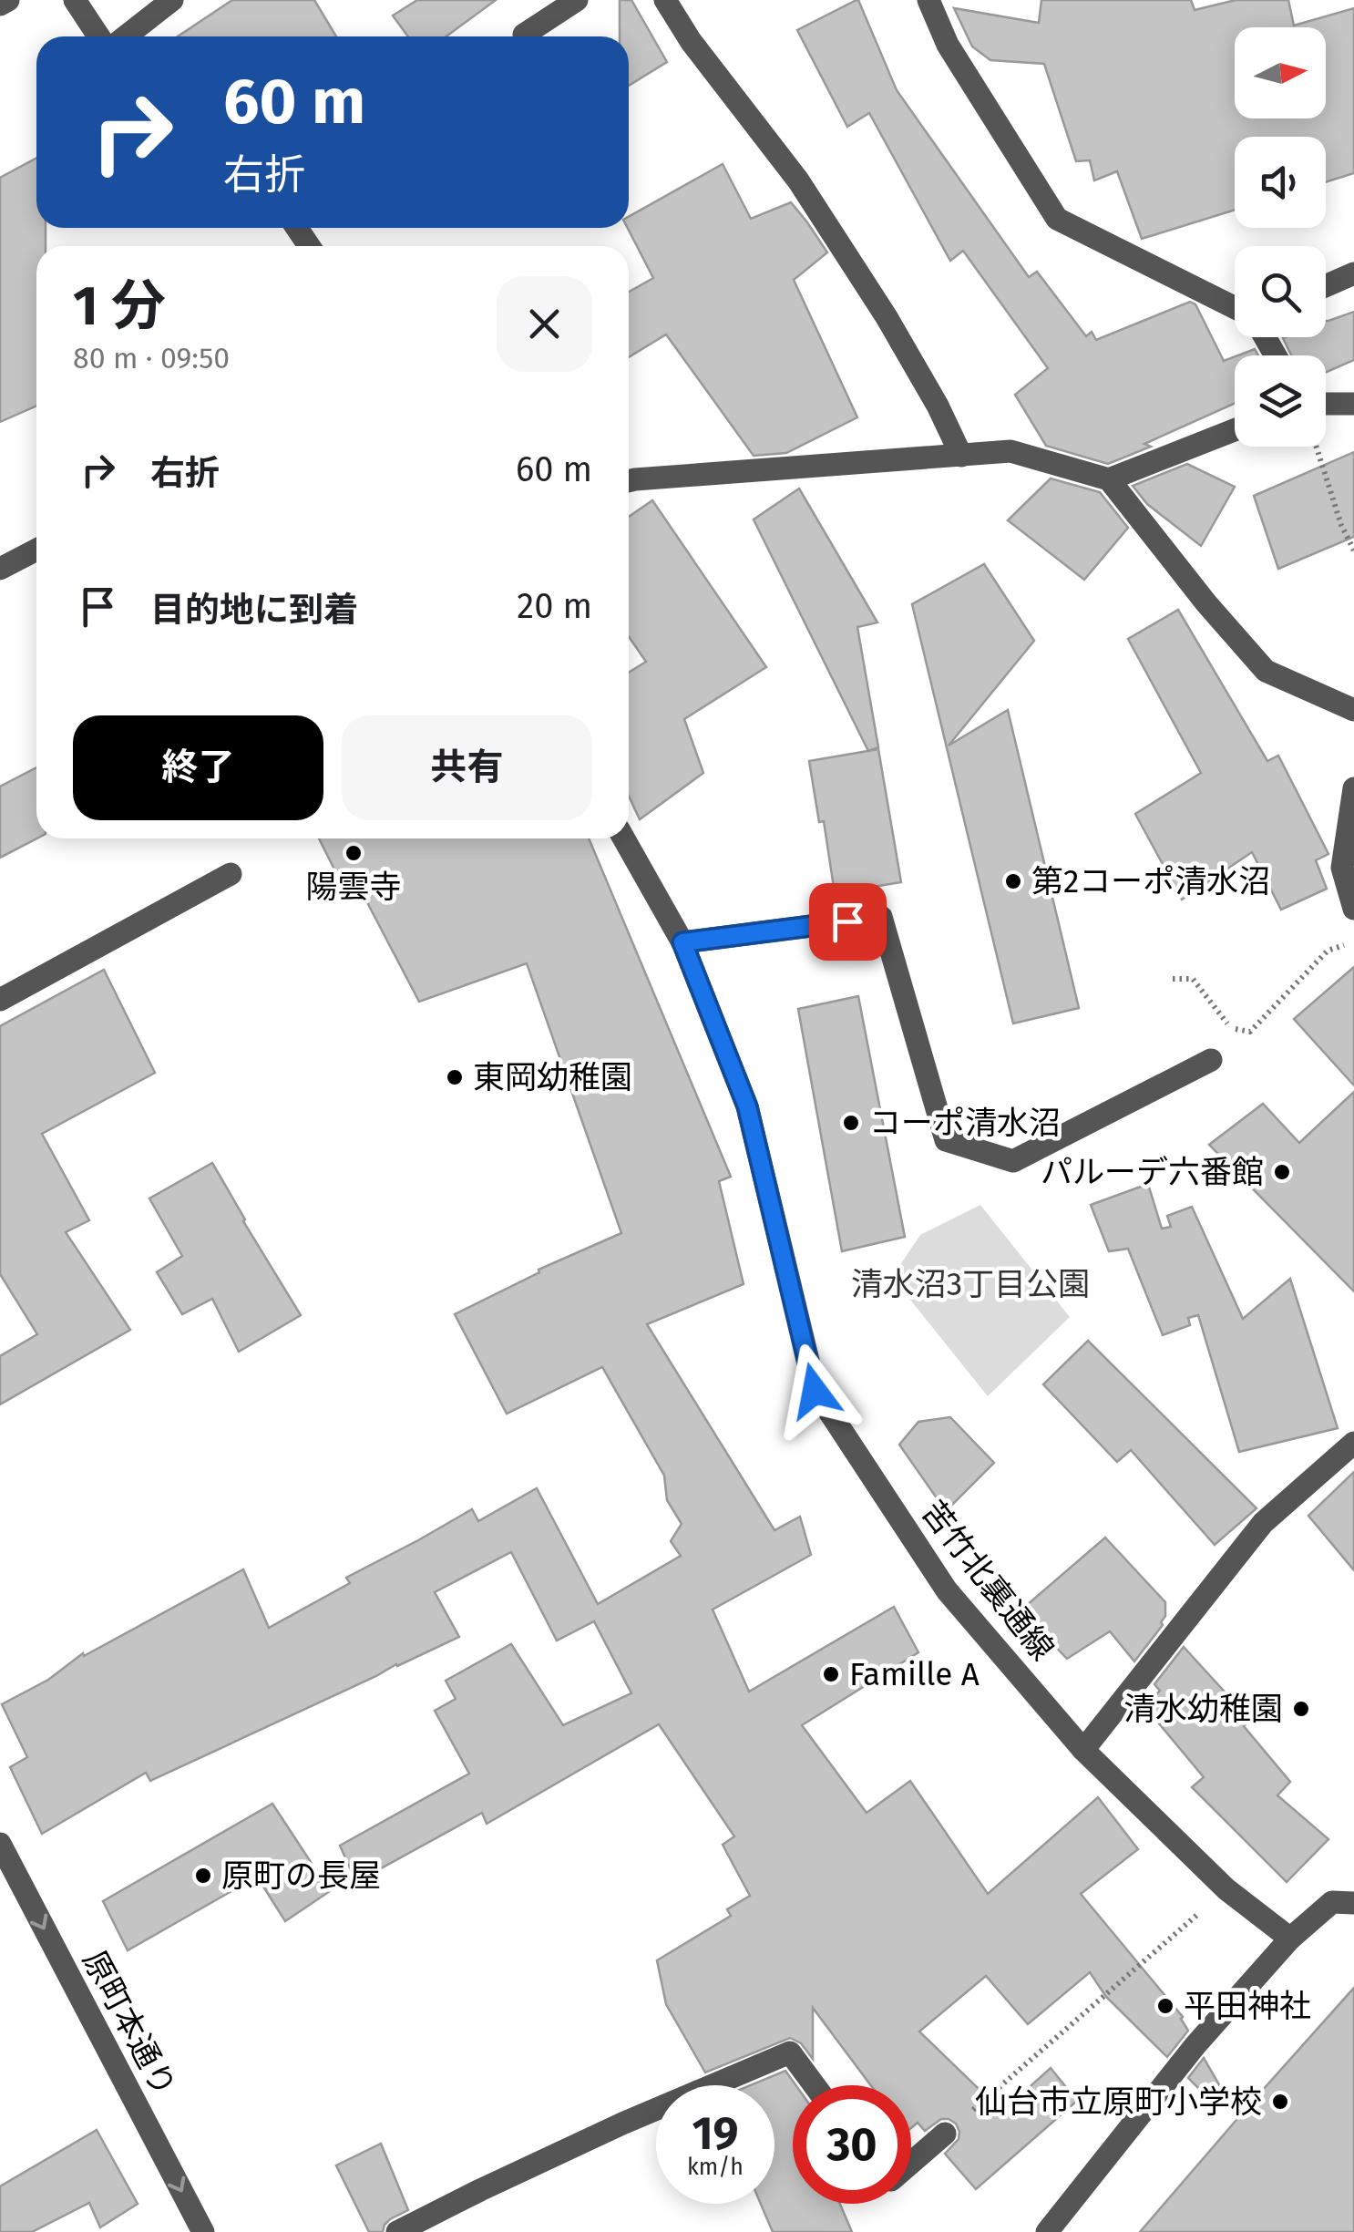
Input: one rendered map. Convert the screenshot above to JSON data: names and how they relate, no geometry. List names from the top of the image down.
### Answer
{
  "streets": {
    "street": ["苦竹北裏通線", "原町本通り"]
  },
  "one_way": ["原町本通り"],
  "parks": ["清水沼3丁目公園"],
  "places": [
    "陽雲寺",
    "第2コーポ清水沼",
    "東岡幼稚園",
    "コーポ清水沼",
    "パルーデ六番館",
    "Famille A",
    "清水幼稚園",
    "原町の長屋",
    "平田神社",
    "仙台市立原町小学校"
  ],
  "north": "right",
  "page": {
    "turn": ["60 m", "右折"],
    "heading": ["1 分", "80 m · 09:50"],
    "list": [
      {
        "name": "右折",
        "value": "60 m"
      },
      {
        "name": "目的地に到着",
        "value": "20 m"
      }
    ],
    "buttons": ["終了", "共有"],
    "speed": "19 km/h",
    "limit": "30"
  }
}
